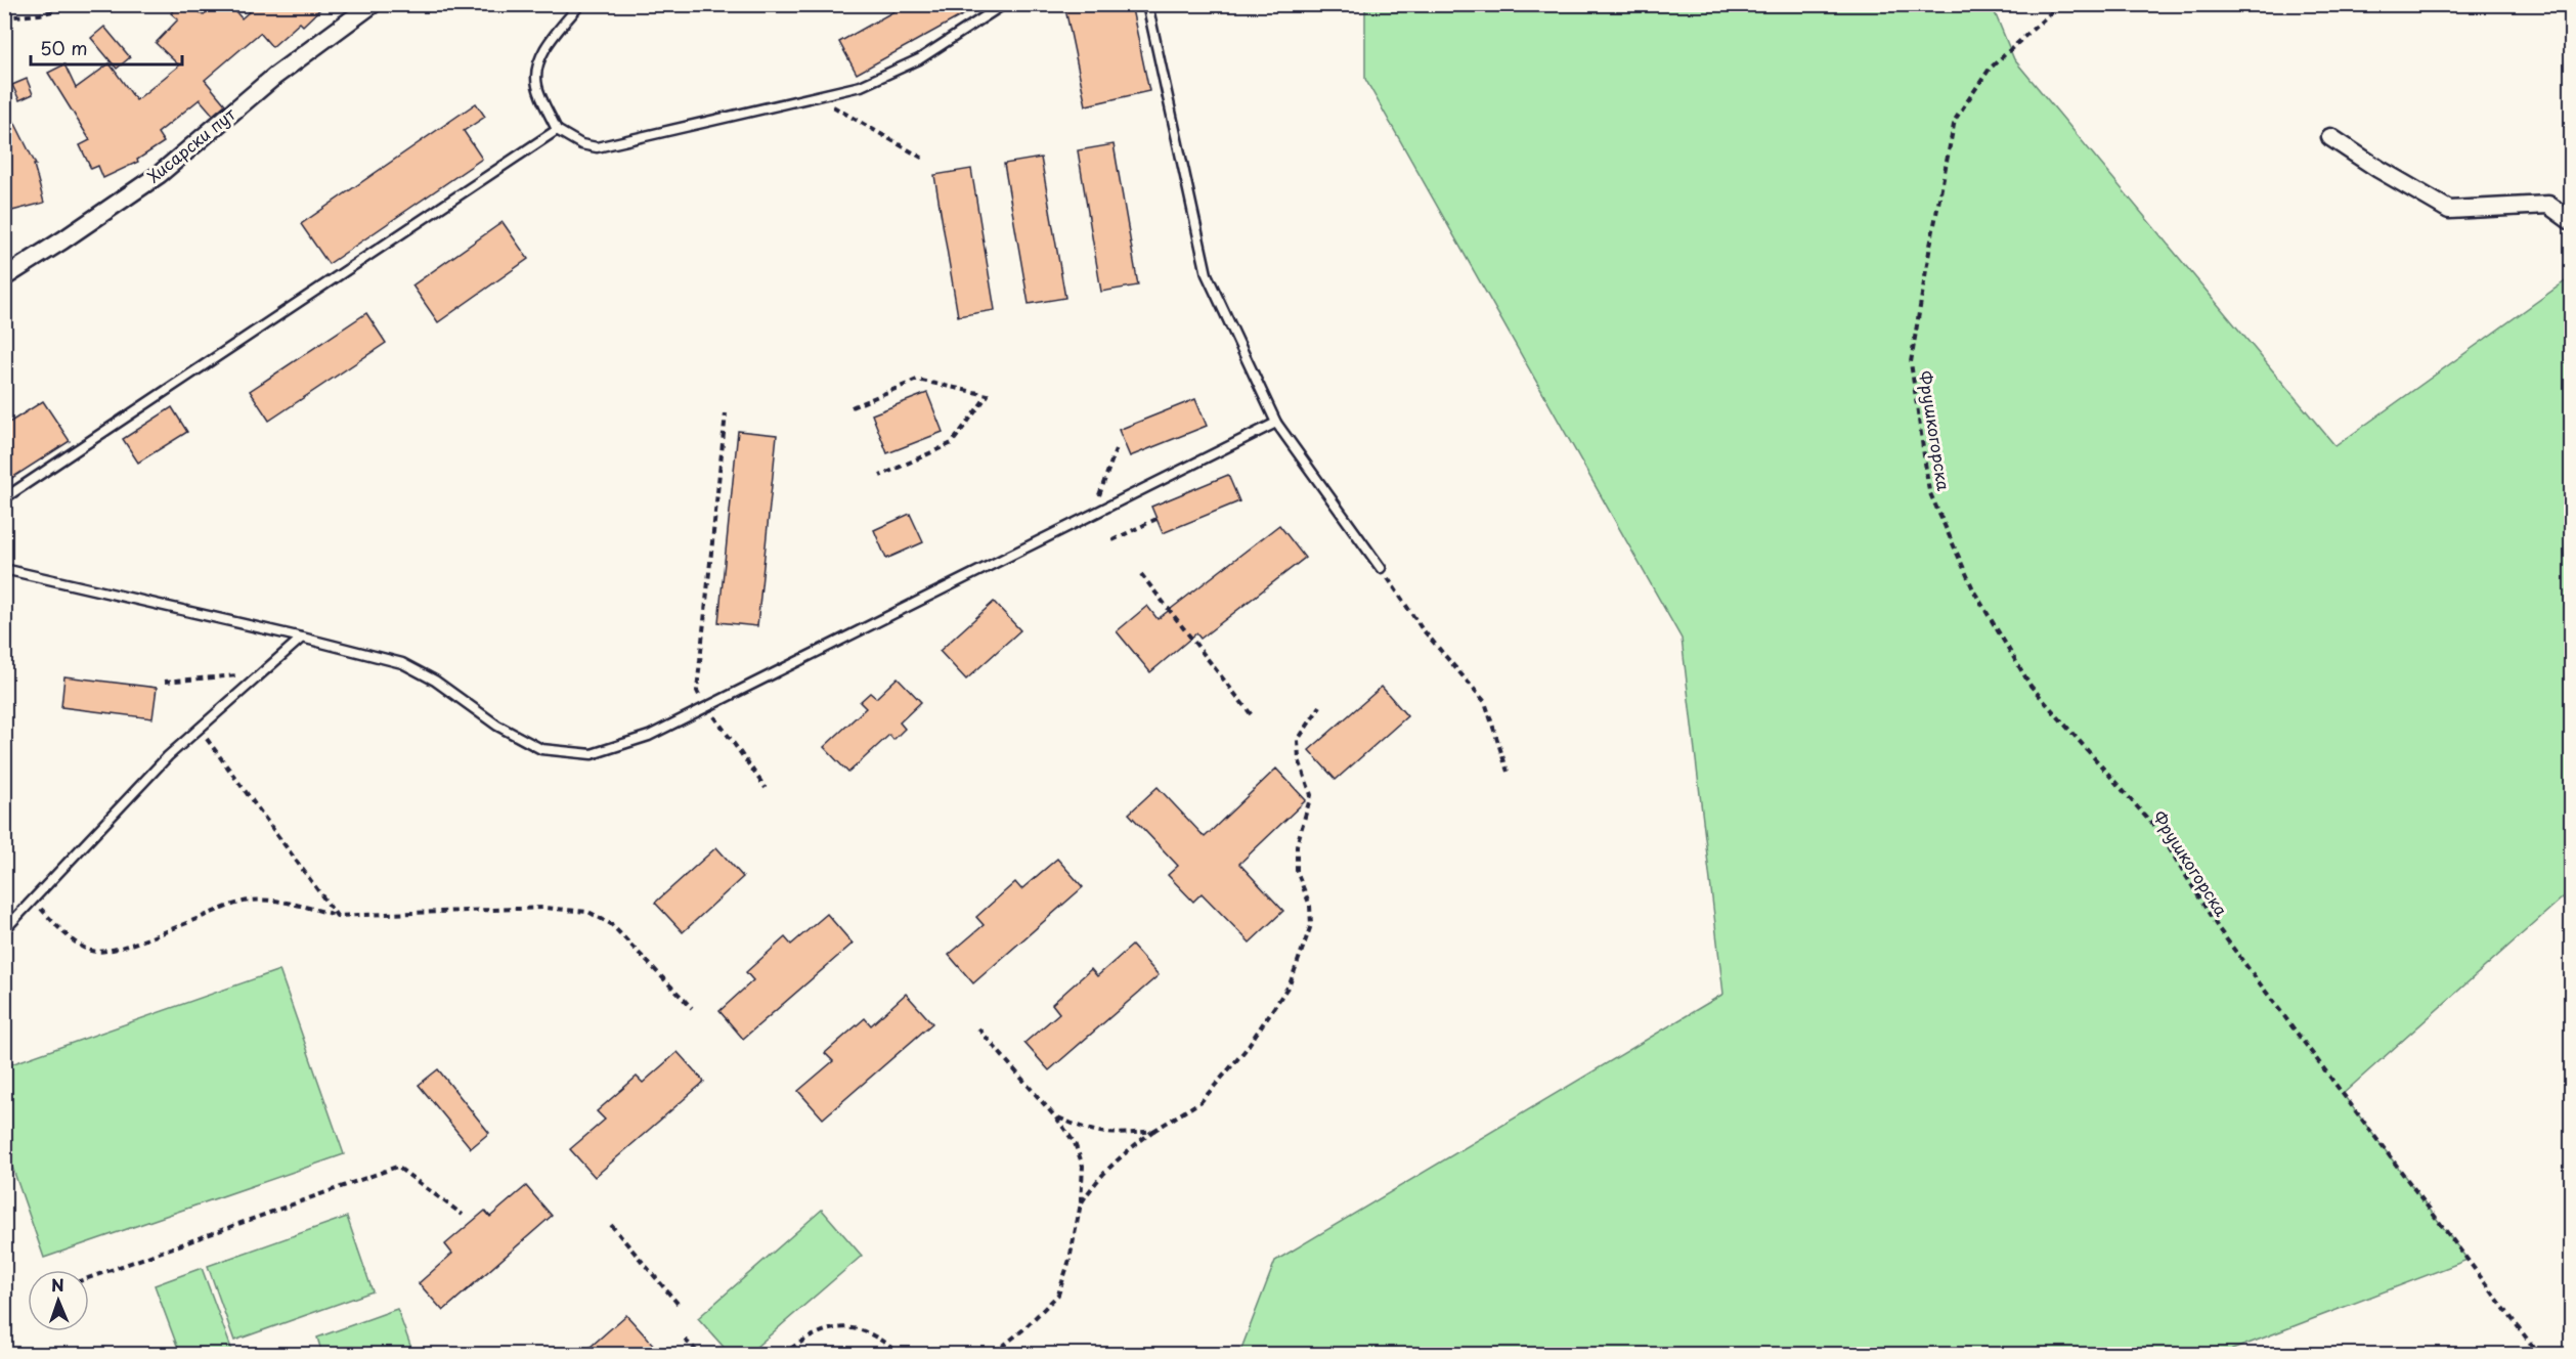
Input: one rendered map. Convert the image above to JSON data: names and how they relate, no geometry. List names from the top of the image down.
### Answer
{
  "streets": {
    "street": ["Хисарски пут"],
    "path": ["Фрушкогорска"]
  },
  "scale_bar": "50 m",
  "north": "top"
}
